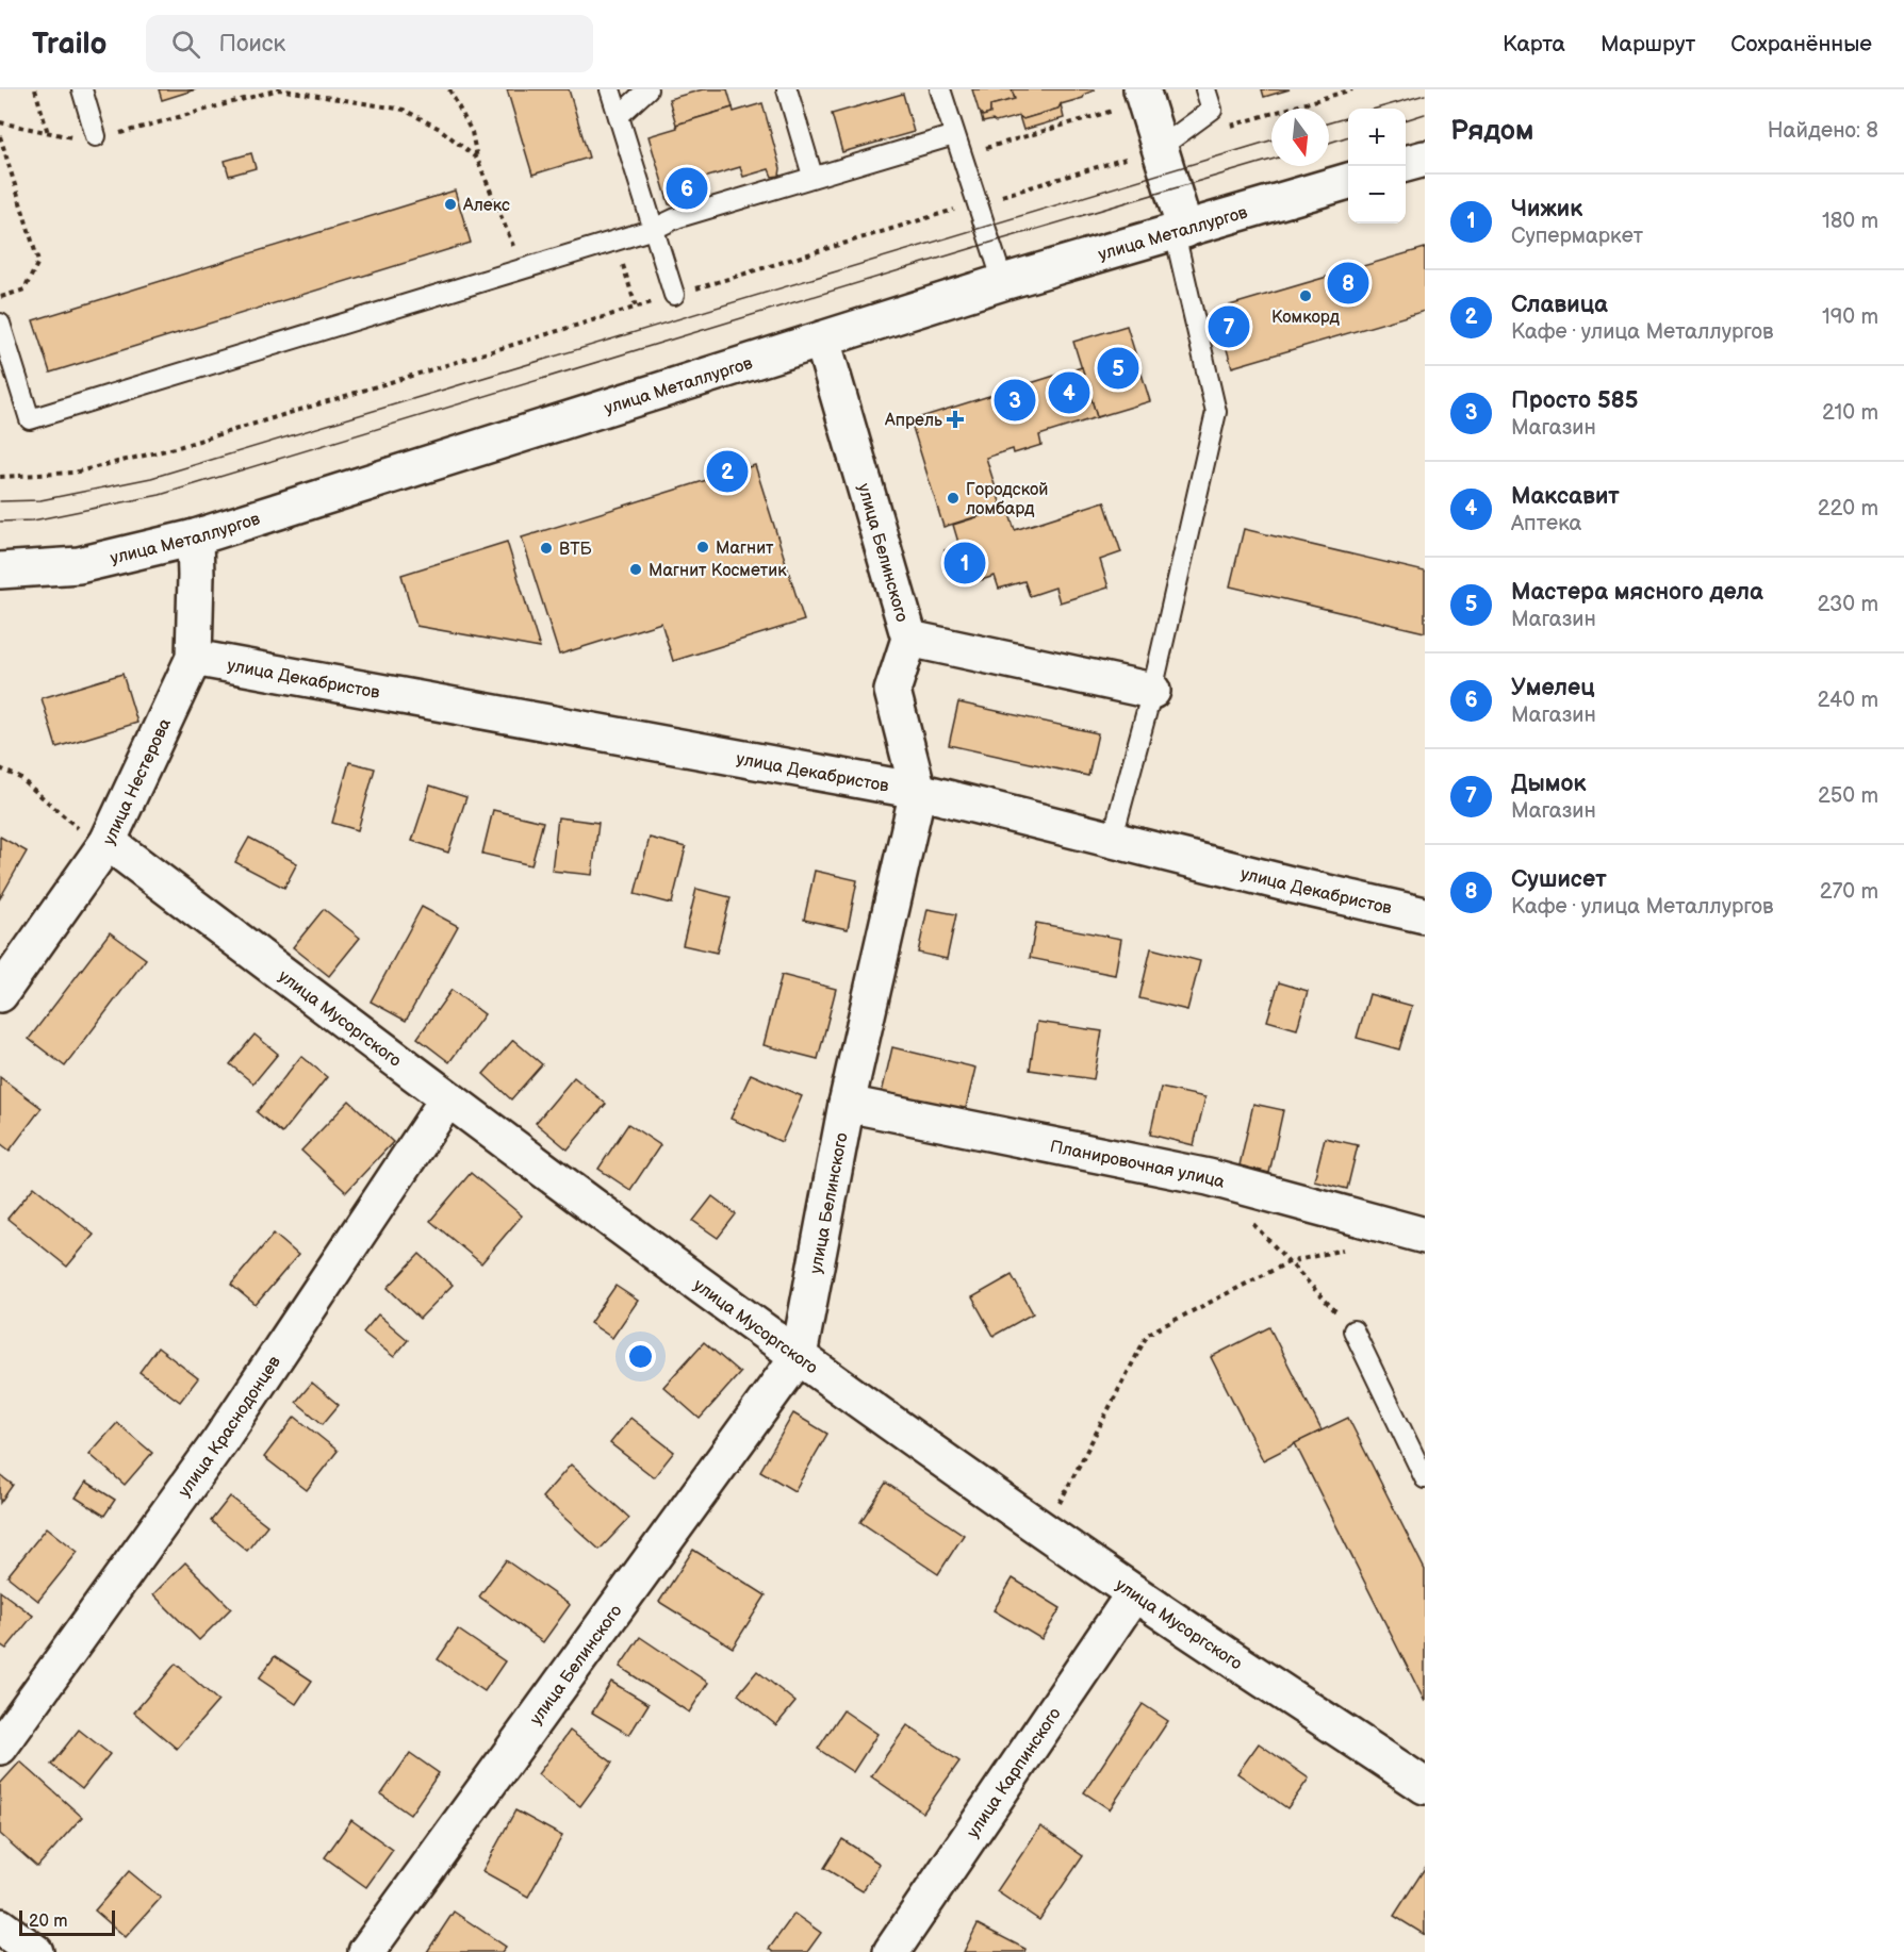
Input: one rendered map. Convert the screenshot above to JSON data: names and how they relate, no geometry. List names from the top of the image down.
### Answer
{
  "streets": {
    "street": [
      "улица Металлургов",
      "улица Белинского",
      "улица Декабристов",
      "улица Нестерова",
      "улица Мусоргского",
      "Планировочная улица",
      "улица Краснодонцев",
      "улица Карпинского"
    ]
  },
  "crossings": [
    ["улица Металлургов", "улица Белинского"],
    ["улица Металлургов", "улица Нестерова"],
    ["улица Белинского", "улица Декабристов"],
    ["улица Белинского", "улица Мусоргского"],
    ["улица Белинского", "Планировочная улица"],
    ["улица Декабристов", "улица Нестерова"],
    ["улица Нестерова", "улица Мусоргского"],
    ["улица Мусоргского", "улица Краснодонцев"],
    ["улица Мусоргского", "улица Карпинского"]
  ],
  "places": {
    "other": [
      "Алекс",
      "Комкорд",
      "Городской ломбард",
      "Магнит",
      "ВТБ",
      "Магнит Косметик"
    ],
    "health": ["Апрель"]
  },
  "scale_bar": "20 m",
  "north": "bottom",
  "page": {
    "header": "Trailo",
    "search": "Поиск",
    "nav": ["Карта", "Маршрут", "Сохранённые"],
    "heading": ["Рядом", "Найдено: 8"],
    "map_buttons": ["+", "−"],
    "pins": [
      "6",
      "8",
      "7",
      "5",
      "4",
      "3",
      "2",
      "1"
    ],
    "list": [
      {
        "mark": "1",
        "name": "Чижик",
        "note": "Супермаркет",
        "value": "180 m"
      },
      {
        "mark": "2",
        "name": "Славица",
        "note": "Кафе · улица Металлургов",
        "value": "190 m"
      },
      {
        "mark": "3",
        "name": "Просто 585",
        "note": "Магазин",
        "value": "210 m"
      },
      {
        "mark": "4",
        "name": "Максавит",
        "note": "Аптека",
        "value": "220 m"
      },
      {
        "mark": "5",
        "name": "Мастера мясного дела",
        "note": "Магазин",
        "value": "230 m"
      },
      {
        "mark": "6",
        "name": "Умелец",
        "note": "Магазин",
        "value": "240 m"
      },
      {
        "mark": "7",
        "name": "Дымок",
        "note": "Магазин",
        "value": "250 m"
      },
      {
        "mark": "8",
        "name": "Сушисет",
        "note": "Кафе · улица Металлургов",
        "value": "270 m"
      }
    ],
    "scale": "20 m"
  }
}
